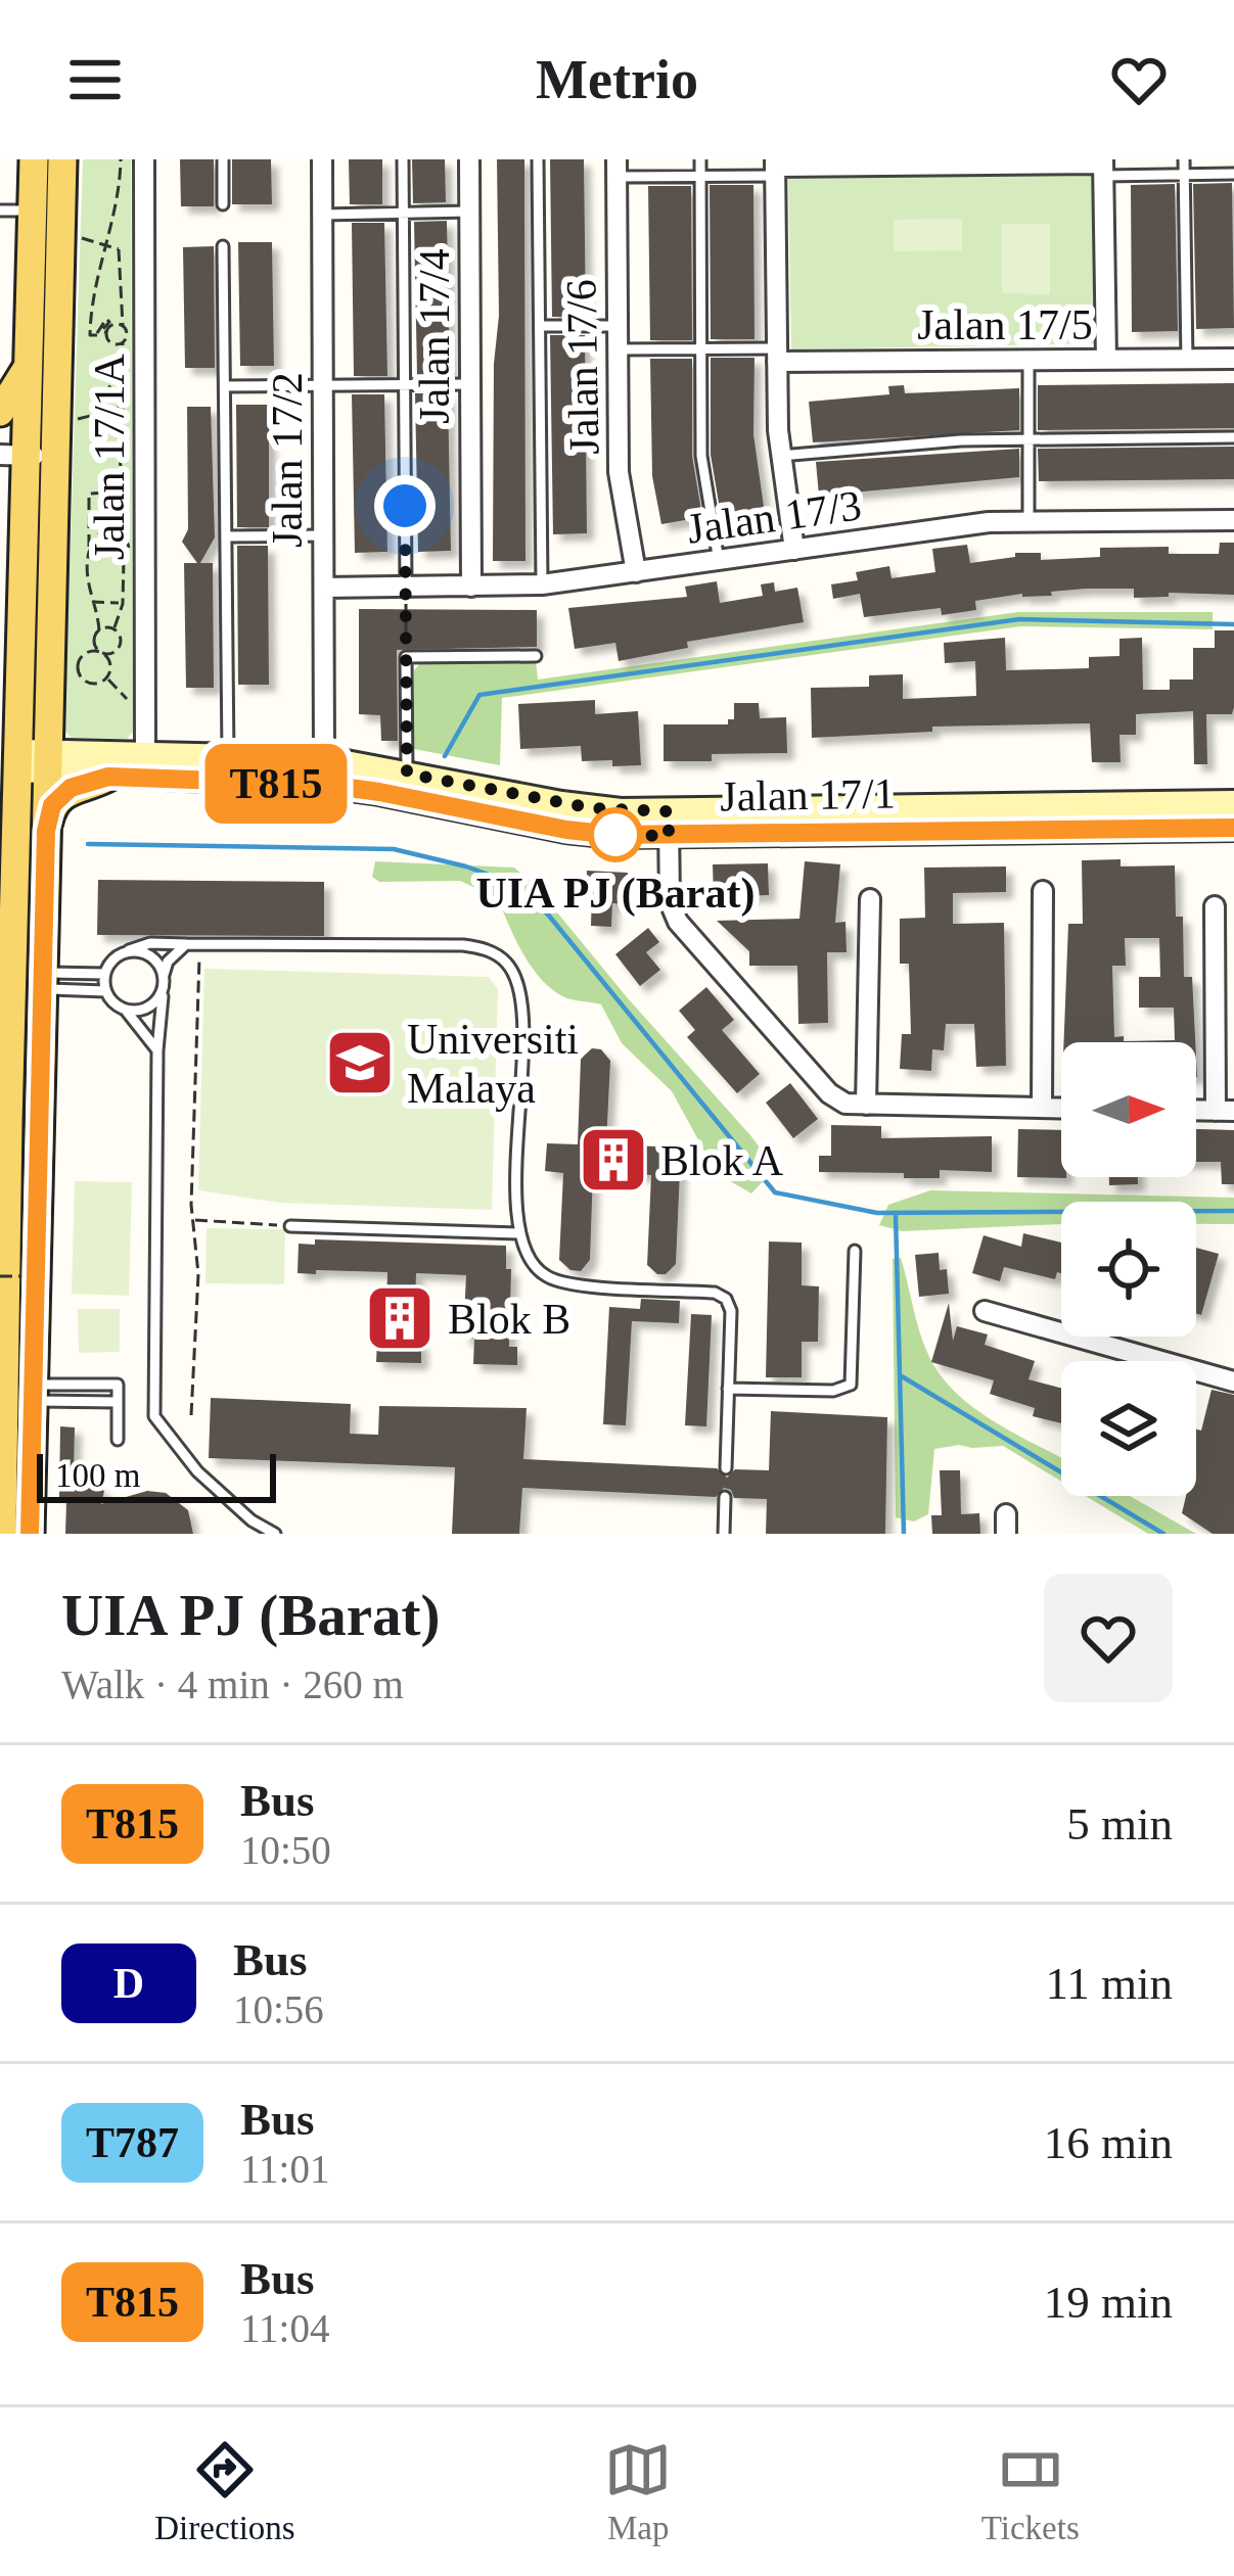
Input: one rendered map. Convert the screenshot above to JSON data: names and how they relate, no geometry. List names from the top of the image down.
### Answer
{
  "streets": {
    "street": [
      "Jalan 17/5",
      "Jalan 17/4",
      "Jalan 17/6",
      "Jalan 17/1A",
      "Jalan 17/2",
      "Jalan 17/3",
      "Jalan 17/1"
    ]
  },
  "crossings": [
    ["Jalan 17/4", "Jalan 17/3"],
    ["Jalan 17/6", "Jalan 17/3"],
    ["Jalan 17/1A", "Jalan 17/1"],
    ["Jalan 17/2", "Jalan 17/3"],
    ["Jalan 17/2", "Jalan 17/1"]
  ],
  "places": {
    "other": ["UIA PJ (Barat)"],
    "school or university": ["Universiti Malaya"],
    "building": ["Blok A", "Blok B"]
  },
  "lines": ["bus line T815"],
  "scale_bar": "100 m",
  "north": "right",
  "page": {
    "header": "Metrio",
    "on_map": "T815",
    "scale": "100 m",
    "heading": ["UIA PJ (Barat)", "Walk · 4 min · 260 m"],
    "list": [
      {
        "mark": "T815",
        "name": "Bus",
        "note": "10:50",
        "value": "5 min"
      },
      {
        "mark": "D",
        "name": "Bus",
        "note": "10:56",
        "value": "11 min"
      },
      {
        "mark": "T787",
        "name": "Bus",
        "note": "11:01",
        "value": "16 min"
      },
      {
        "mark": "T815",
        "name": "Bus",
        "note": "11:04",
        "value": "19 min"
      }
    ],
    "tabs": ["Directions", "Map", "Tickets"]
  }
}
